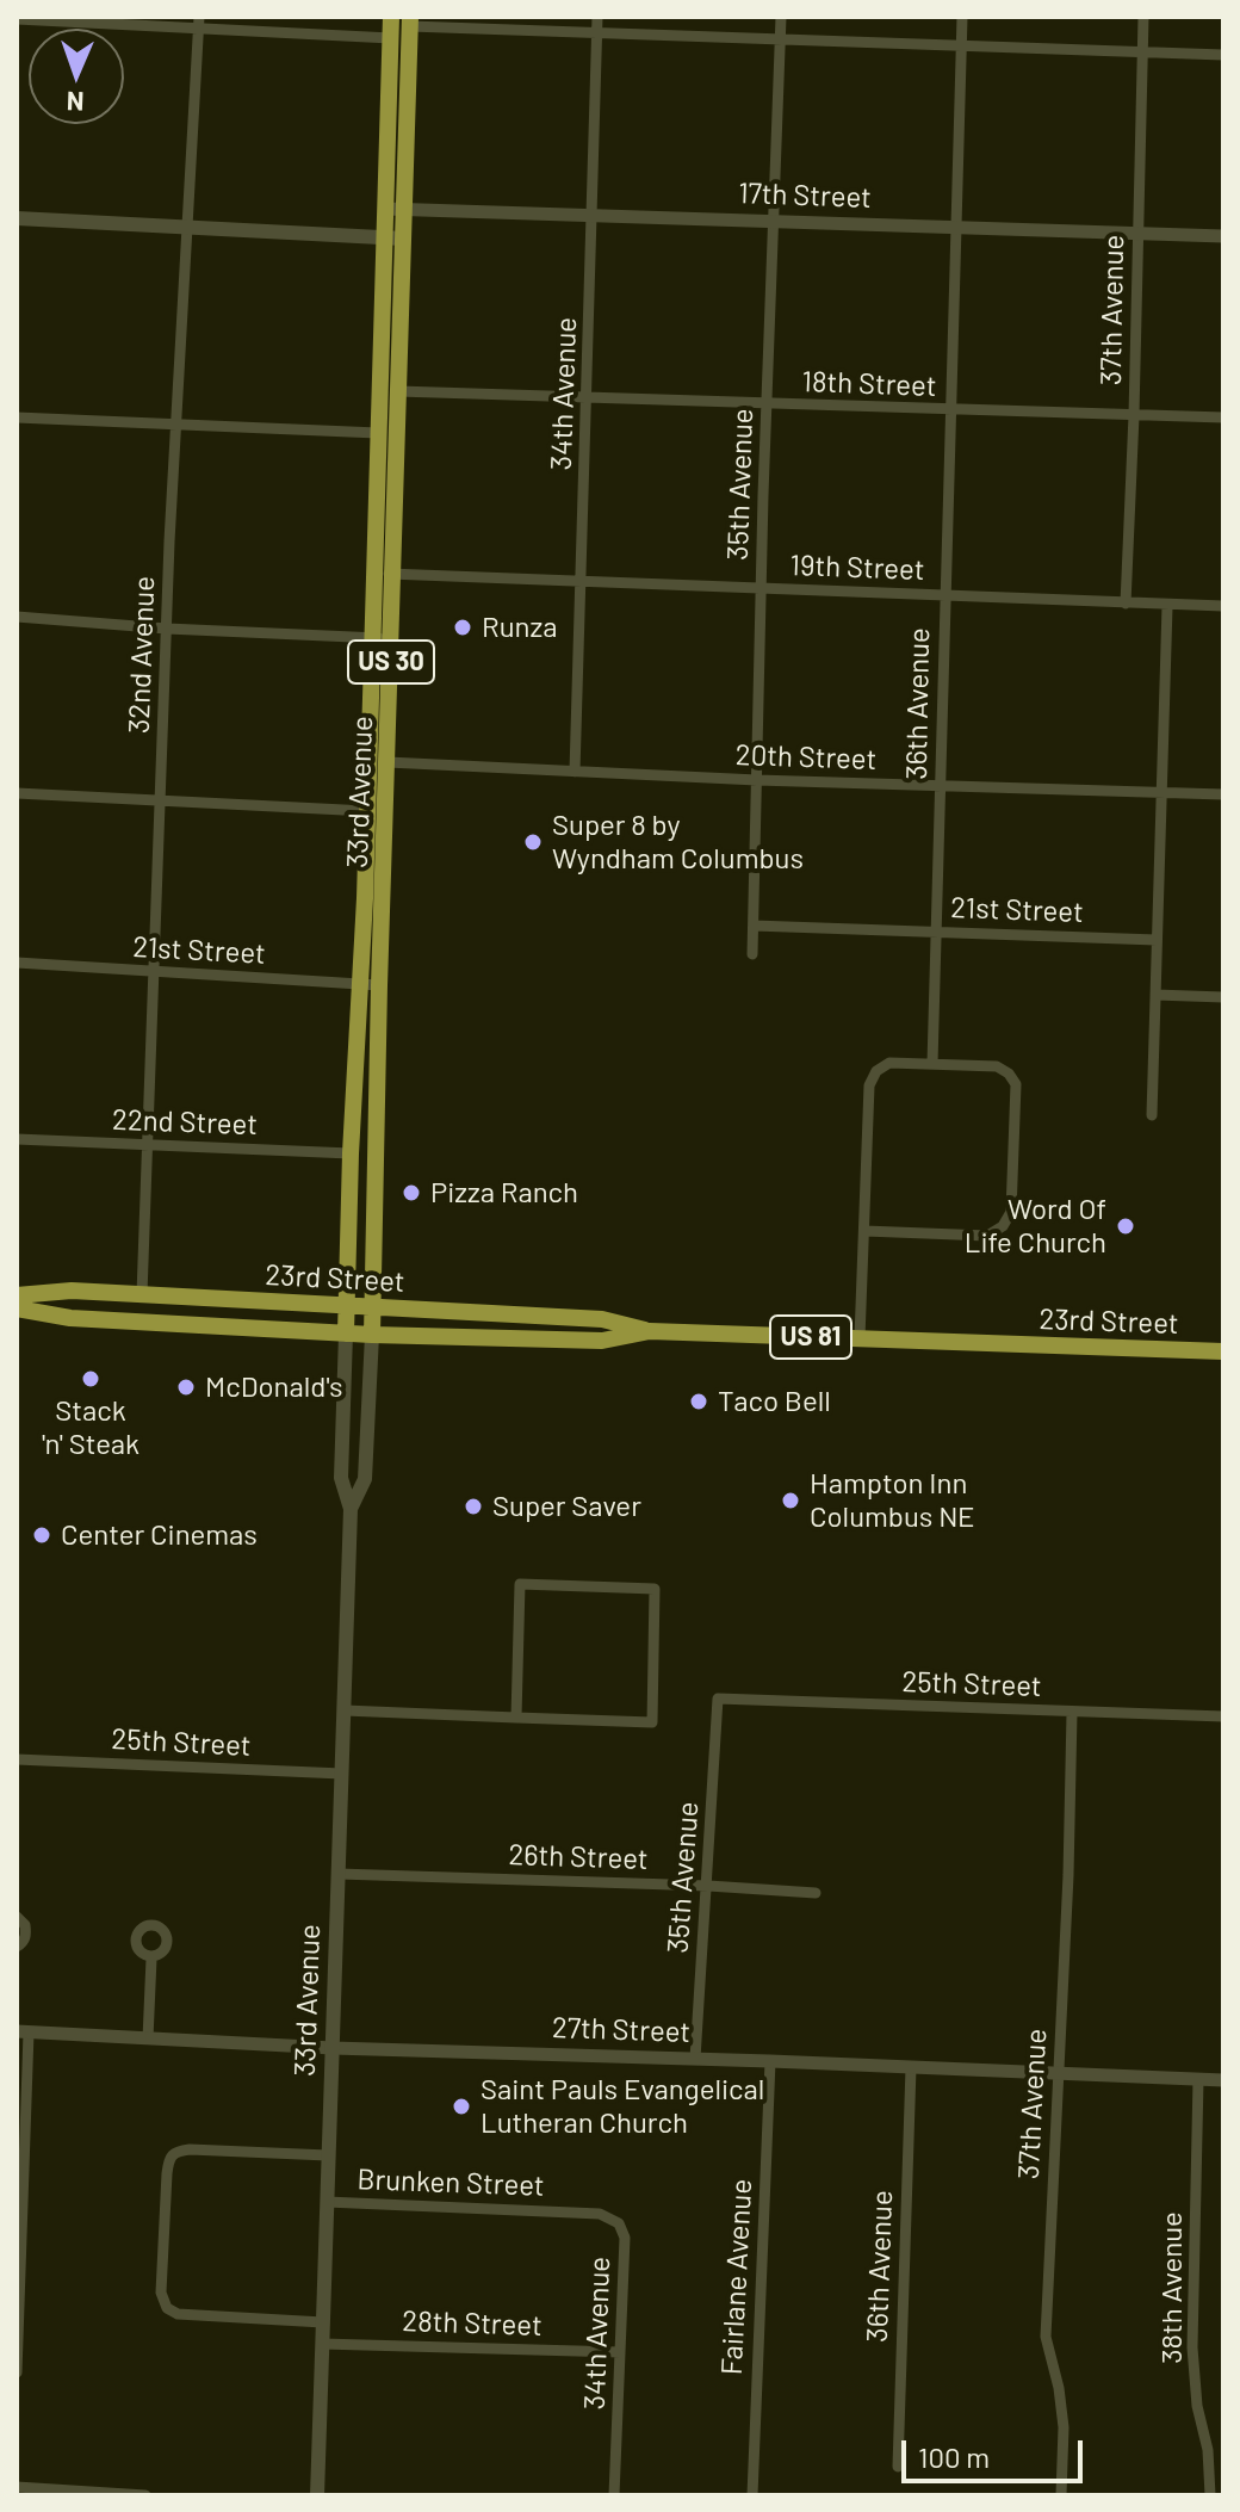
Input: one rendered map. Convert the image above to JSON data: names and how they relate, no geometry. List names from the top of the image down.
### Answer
{
  "streets": {
    "highway": [
      "US 30",
      "33rd Avenue",
      "23rd Street",
      "US 81"
    ],
    "street": [
      "17th Street",
      "37th Avenue",
      "18th Street",
      "34th Avenue",
      "35th Avenue",
      "19th Street",
      "32nd Avenue",
      "36th Avenue",
      "20th Street",
      "21st Street",
      "22nd Street",
      "25th Street",
      "26th Street",
      "27th Street",
      "Brunken Street",
      "Fairlane Avenue",
      "38th Avenue",
      "28th Street"
    ]
  },
  "crossings": [
    ["17th Street", "37th Avenue"],
    ["17th Street", "34th Avenue"],
    ["17th Street", "35th Avenue"],
    ["17th Street", "36th Avenue"],
    ["17th Street", "33rd Avenue"],
    ["37th Avenue", "18th Street"],
    ["37th Avenue", "19th Street"],
    ["37th Avenue", "25th Street"],
    ["37th Avenue", "27th Street"],
    ["18th Street", "34th Avenue"],
    ["18th Street", "35th Avenue"],
    ["18th Street", "36th Avenue"],
    ["18th Street", "33rd Avenue"],
    ["34th Avenue", "19th Street"],
    ["34th Avenue", "20th Street"],
    ["34th Avenue", "Brunken Street"],
    ["34th Avenue", "28th Street"],
    ["35th Avenue", "19th Street"],
    ["35th Avenue", "20th Street"],
    ["35th Avenue", "21st Street"],
    ["35th Avenue", "25th Street"],
    ["35th Avenue", "26th Street"],
    ["35th Avenue", "27th Street"],
    ["19th Street", "36th Avenue"],
    ["19th Street", "33rd Avenue"],
    ["32nd Avenue", "21st Street"],
    ["32nd Avenue", "22nd Street"],
    ["32nd Avenue", "23rd Street"],
    ["36th Avenue", "20th Street"],
    ["36th Avenue", "21st Street"],
    ["36th Avenue", "27th Street"],
    ["20th Street", "33rd Avenue"],
    ["33rd Avenue", "21st Street"],
    ["33rd Avenue", "22nd Street"],
    ["33rd Avenue", "23rd Street"],
    ["33rd Avenue", "25th Street"],
    ["33rd Avenue", "26th Street"],
    ["33rd Avenue", "27th Street"],
    ["33rd Avenue", "Brunken Street"],
    ["33rd Avenue", "28th Street"],
    ["27th Street", "Fairlane Avenue"],
    ["27th Street", "38th Avenue"]
  ],
  "places": [
    "Runza",
    "Super 8 by Wyndham Columbus",
    "Pizza Ranch",
    "Word Of Life Church",
    "Stack 'n' Steak",
    "McDonald's",
    "Taco Bell",
    "Hampton Inn Columbus NE",
    "Super Saver",
    "Center Cinemas",
    "Saint Pauls Evangelical Lutheran Church"
  ],
  "scale_bar": "100 m",
  "north": "bottom"
}
